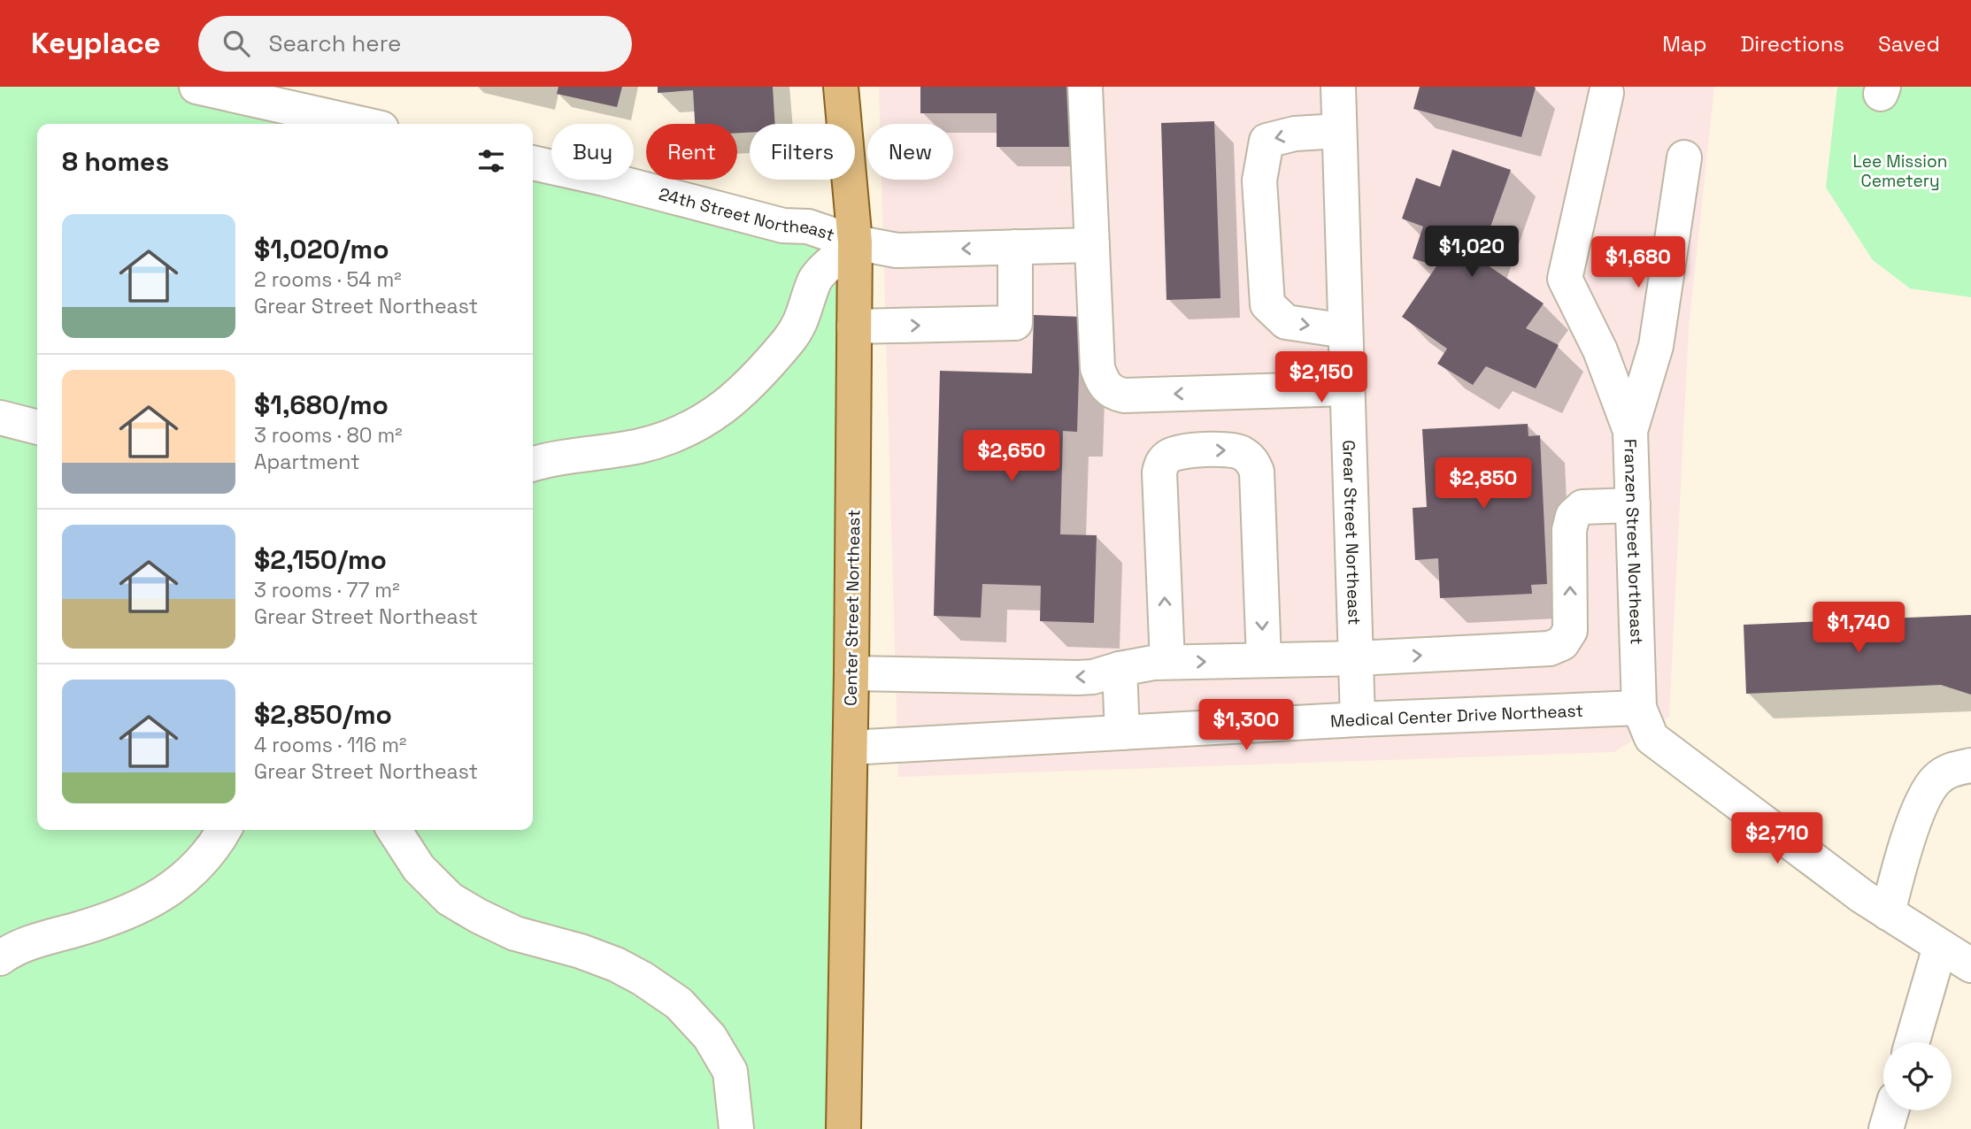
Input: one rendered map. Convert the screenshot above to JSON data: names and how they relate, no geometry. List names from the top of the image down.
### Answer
{
  "streets": {
    "main road": ["Center Street Northeast"],
    "street": [
      "24th Street Northeast",
      "Grear Street Northeast",
      "Franzen Street Northeast",
      "Medical Center Drive Northeast"
    ]
  },
  "crossings": [
    ["24th Street Northeast", "Center Street Northeast"],
    ["Grear Street Northeast", "Medical Center Drive Northeast"],
    ["Franzen Street Northeast", "Medical Center Drive Northeast"],
    ["Center Street Northeast", "Medical Center Drive Northeast"]
  ],
  "parks": ["Lee Mission Cemetery"],
  "page": {
    "header": "Keyplace",
    "search": "Search here",
    "nav": ["Map", "Directions", "Saved"],
    "chip": [
      "Buy",
      "Rent",
      "Filters",
      "New"
    ],
    "heading": "8 homes",
    "list": [
      {
        "name": "$1,020/mo",
        "note": "2 rooms · 54 m² · Grear Street Northeast"
      },
      {
        "name": "$1,680/mo",
        "note": "3 rooms · 80 m² · Apartment"
      },
      {
        "name": "$2,150/mo",
        "note": "3 rooms · 77 m² · Grear Street Northeast"
      },
      {
        "name": "$2,850/mo",
        "note": "4 rooms · 116 m² · Grear Street Northeast"
      }
    ],
    "price": [
      "$1,020",
      "$1,680",
      "$2,150",
      "$2,650",
      "$2,850",
      "$1,740",
      "$1,300",
      "$2,710"
    ]
  }
}
